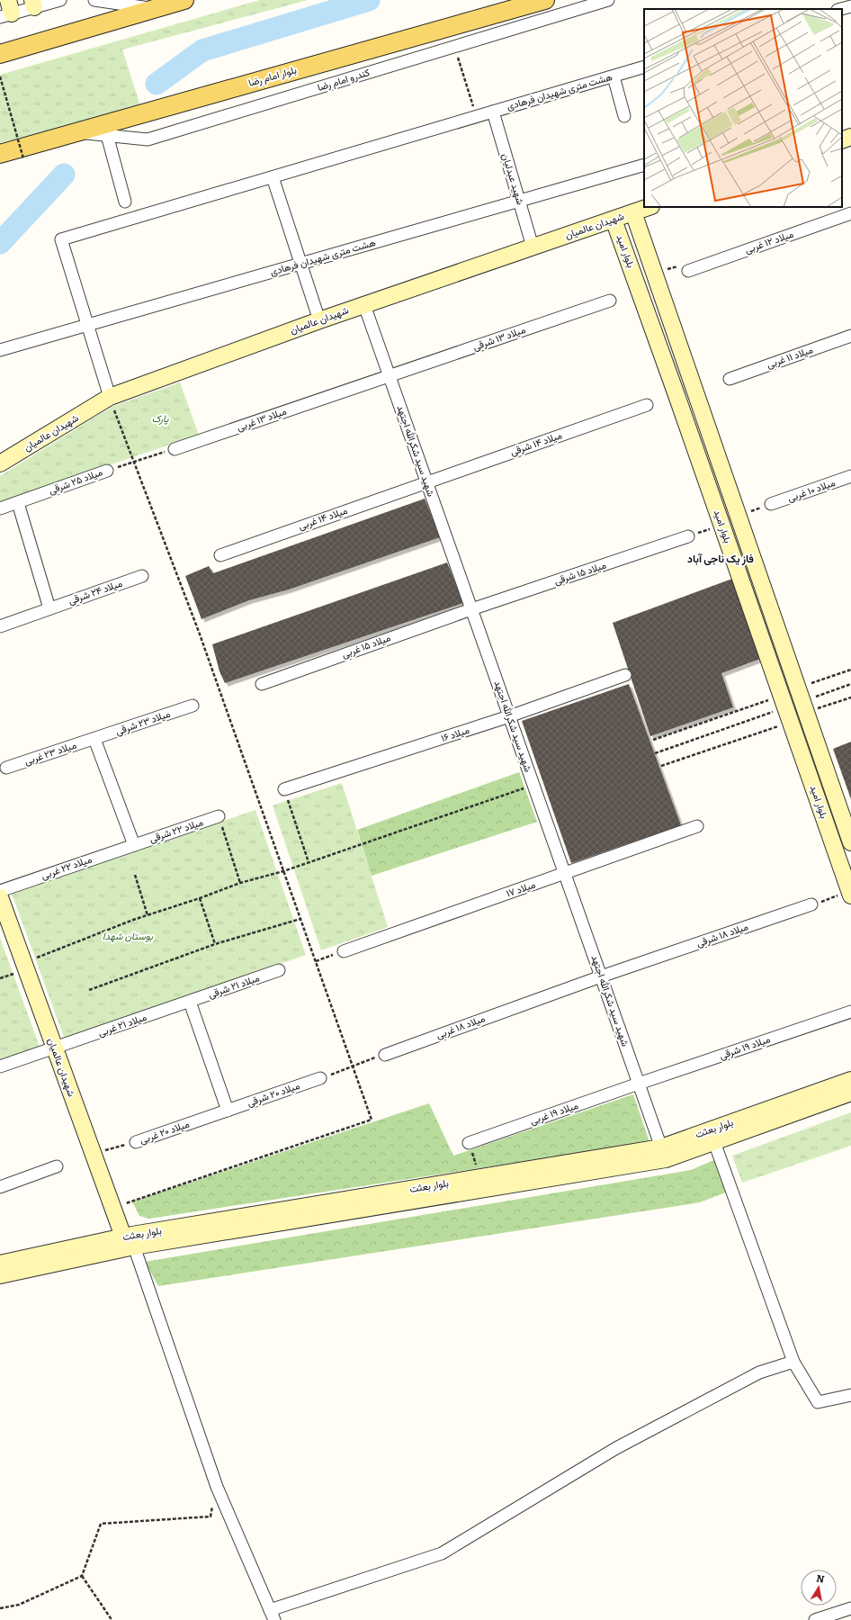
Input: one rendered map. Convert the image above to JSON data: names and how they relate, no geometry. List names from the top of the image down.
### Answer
{
  "streets": {
    "main road": ["بلوار امام رضا"],
    "street": [
      "کندرو امام رضا",
      "هشت متری شهیدان فرهادی",
      "شهید عبدلیان",
      "شهیدان عالمیان",
      "میلاد ۱۲ غربی",
      "بلوار امید",
      "میلاد ۱۳ شرقی",
      "میلاد ۱۱ غربی",
      "میلاد ۱۳ غربی",
      "میلاد ۱۴ شرقی",
      "شهید سید شکرالله اجتهد",
      "میلاد ۲۵ شرقی",
      "میلاد ۱۰ غربی",
      "میلاد ۱۴ غربی",
      "میلاد ۱۵ شرقی",
      "میلاد ۲۴ شرقی",
      "میلاد ۱۵ غربی",
      "میلاد ۲۳ شرقی",
      "میلاد ۱۶",
      "میلاد ۲۳ غربی",
      "میلاد ۲۲ شرقی",
      "میلاد ۲۲ غربی",
      "میلاد ۱۷",
      "میلاد ۱۸ شرقی",
      "میلاد ۲۱ شرقی",
      "میلاد ۲۱ غربی",
      "میلاد ۱۸ غربی",
      "میلاد ۱۹ شرقی",
      "میلاد ۲۰ شرقی",
      "میلاد ۱۹ غربی",
      "بلوار بعثت",
      "میلاد ۲۰ غربی"
    ]
  },
  "crossings": [
    ["بلوار امام رضا", "کندرو امام رضا"],
    ["هشت متری شهیدان فرهادی", "شهید عبدلیان"],
    ["شهید عبدلیان", "شهیدان عالمیان"],
    ["شهیدان عالمیان", "بلوار امید"],
    ["شهیدان عالمیان", "شهید سید شکرالله اجتهد"],
    ["شهیدان عالمیان", "میلاد ۲۱ غربی"],
    ["شهیدان عالمیان", "بلوار بعثت"],
    ["میلاد ۱۳ شرقی", "میلاد ۱۳ غربی"],
    ["میلاد ۱۳ شرقی", "شهید سید شکرالله اجتهد"],
    ["میلاد ۱۳ غربی", "شهید سید شکرالله اجتهد"],
    ["میلاد ۱۴ شرقی", "شهید سید شکرالله اجتهد"],
    ["میلاد ۱۴ شرقی", "میلاد ۱۴ غربی"],
    ["شهید سید شکرالله اجتهد", "میلاد ۱۴ غربی"],
    ["شهید سید شکرالله اجتهد", "میلاد ۱۵ شرقی"],
    ["شهید سید شکرالله اجتهد", "میلاد ۱۵ غربی"],
    ["شهید سید شکرالله اجتهد", "میلاد ۱۶"],
    ["شهید سید شکرالله اجتهد", "میلاد ۱۷"],
    ["شهید سید شکرالله اجتهد", "میلاد ۱۸ شرقی"],
    ["شهید سید شکرالله اجتهد", "میلاد ۱۸ غربی"],
    ["شهید سید شکرالله اجتهد", "میلاد ۱۹ شرقی"],
    ["شهید سید شکرالله اجتهد", "میلاد ۱۹ غربی"],
    ["شهید سید شکرالله اجتهد", "بلوار بعثت"],
    ["میلاد ۱۵ شرقی", "میلاد ۱۵ غربی"],
    ["میلاد ۲۳ شرقی", "میلاد ۲۳ غربی"],
    ["میلاد ۲۲ شرقی", "میلاد ۲۲ غربی"],
    ["میلاد ۱۸ شرقی", "میلاد ۱۸ غربی"],
    ["میلاد ۲۱ شرقی", "میلاد ۲۱ غربی"],
    ["میلاد ۱۹ شرقی", "میلاد ۱۹ غربی"],
    ["میلاد ۲۰ شرقی", "میلاد ۲۰ غربی"]
  ],
  "districts": ["فاز یک ناجی آباد"],
  "parks": ["پارک", "بوستان شهدا"],
  "north": "top"
}
